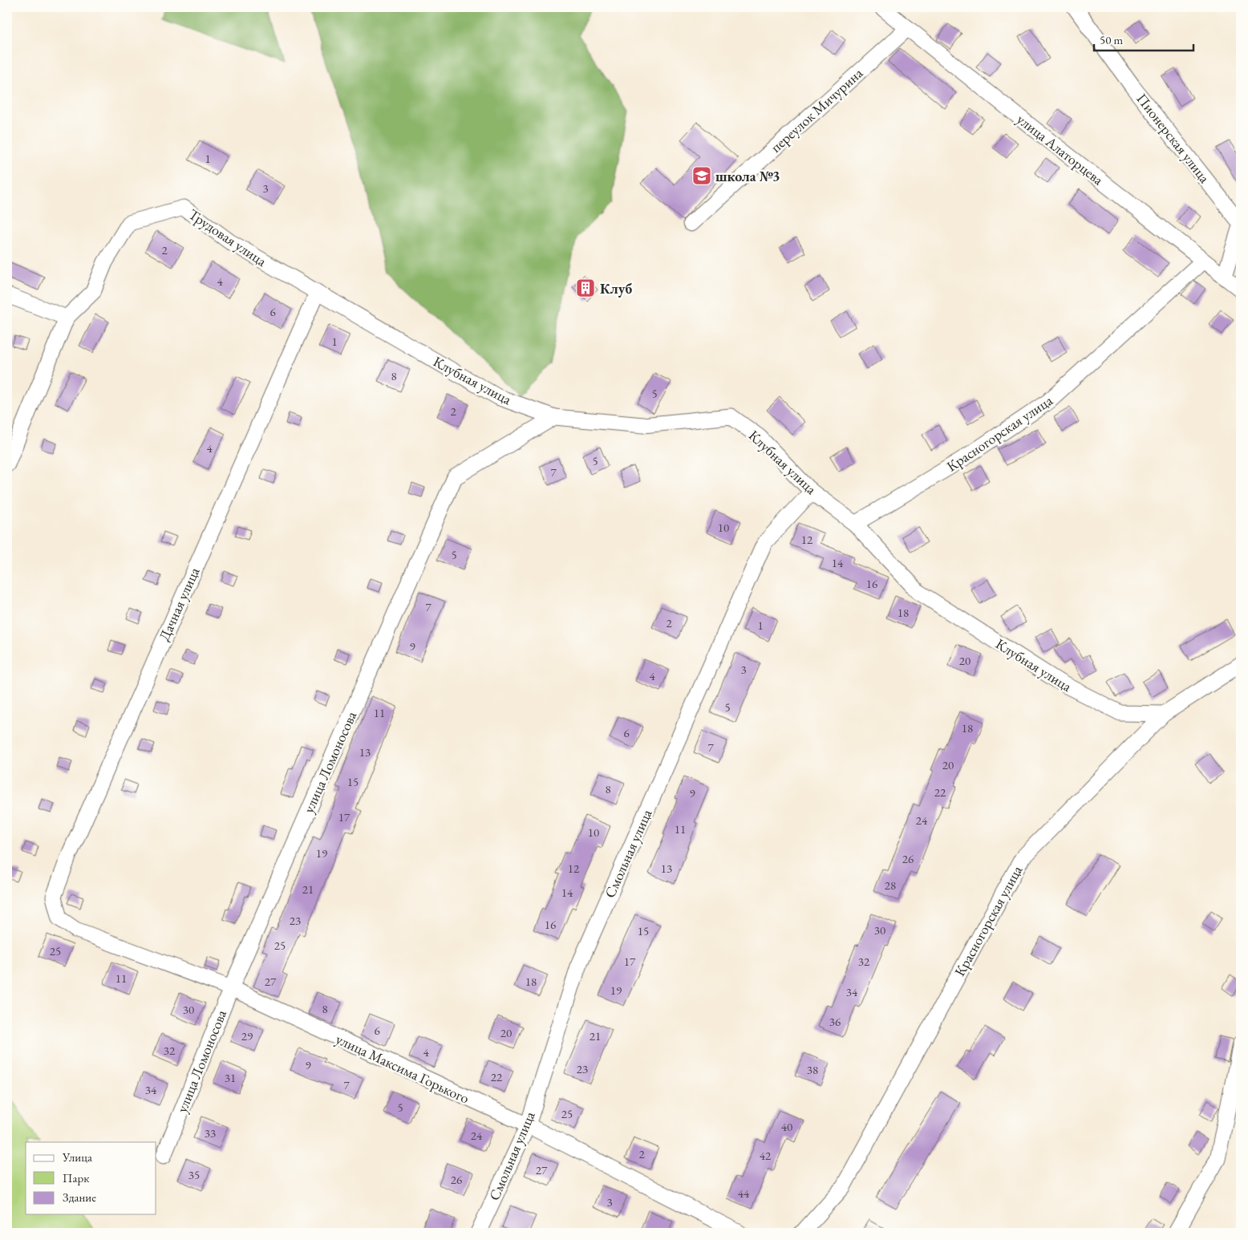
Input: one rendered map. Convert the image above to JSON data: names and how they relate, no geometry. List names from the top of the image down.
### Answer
{
  "streets": {
    "street": [
      "переулок Мичурина",
      "Пионерская улица",
      "улица Алаторцева",
      "Трудовая улица",
      "Клубная улица",
      "Красногорская улица",
      "Дачная улица",
      "улица Ломоносова",
      "Смольная улица",
      "улица Максима Горького"
    ]
  },
  "crossings": [
    ["переулок Мичурина", "улица Алаторцева"],
    ["Пионерская улица", "улица Алаторцева"],
    ["улица Алаторцева", "Красногорская улица"],
    ["Трудовая улица", "Клубная улица"],
    ["Трудовая улица", "Дачная улица"],
    ["Клубная улица", "Красногорская улица"],
    ["Клубная улица", "Дачная улица"],
    ["Клубная улица", "улица Ломоносова"],
    ["Клубная улица", "Смольная улица"],
    ["Дачная улица", "улица Максима Горького"],
    ["улица Ломоносова", "улица Максима Горького"],
    ["Смольная улица", "улица Максима Горького"]
  ],
  "places": {
    "school or university": ["школа №3"],
    "building": ["Клуб"]
  },
  "house_numbers": [
    "1",
    "3",
    "2",
    "4",
    "6",
    "1",
    "8",
    "5",
    "2",
    "4",
    "5",
    "7",
    "10",
    "12",
    "5",
    "14",
    "16",
    "7",
    "18",
    "2",
    "1",
    "9",
    "20",
    "3",
    "4",
    "5",
    "11",
    "18",
    "6",
    "7",
    "13",
    "20",
    "15",
    "8",
    "22",
    "9",
    "17",
    "24",
    "11",
    "10",
    "19",
    "26",
    "12",
    "13",
    "28",
    "21",
    "14",
    "23",
    "16",
    "30",
    "15",
    "25",
    "25",
    "17",
    "32",
    "11",
    "27",
    "18",
    "19",
    "34",
    "8",
    "30",
    "36",
    "6",
    "20",
    "29",
    "21",
    "32",
    "4",
    "9",
    "23",
    "38",
    "22",
    "31",
    "7",
    "34",
    "5",
    "25",
    "40",
    "33",
    "24",
    "2",
    "42",
    "27",
    "35",
    "26",
    "44",
    "3"
  ],
  "legend": ["Улица", "Парк", "Здание"],
  "scale_bar": "50 m"
}
